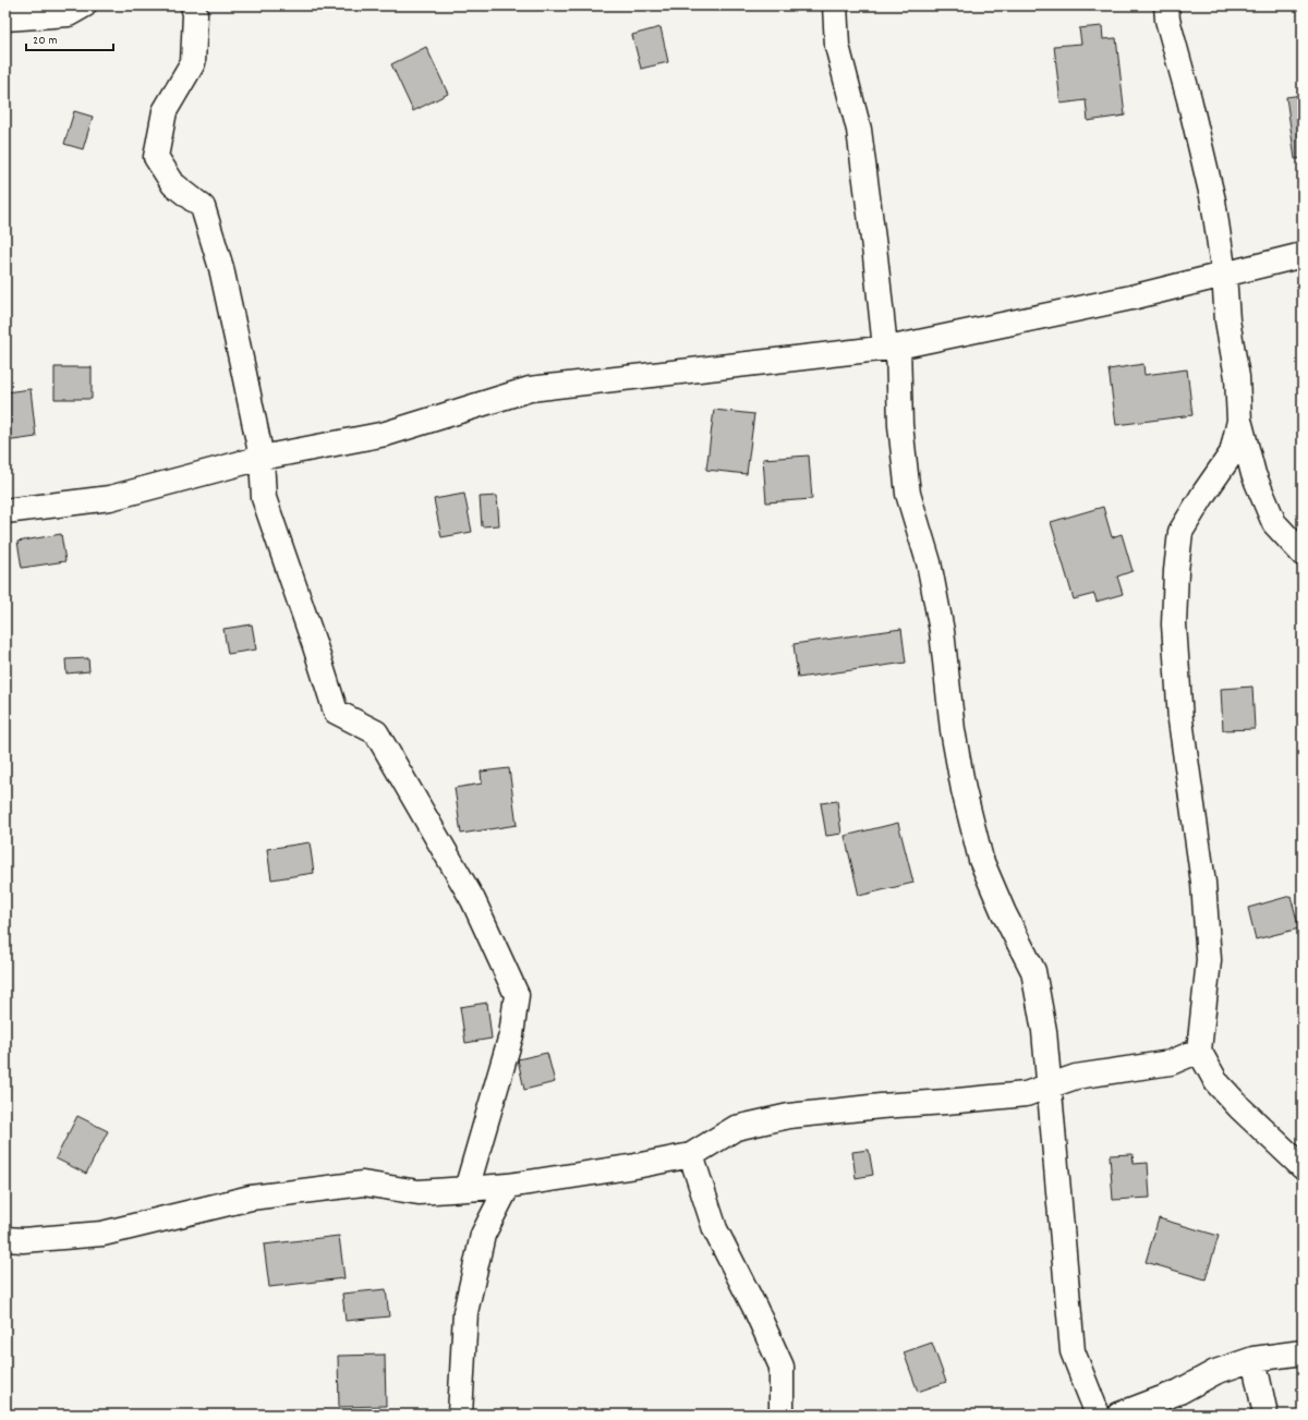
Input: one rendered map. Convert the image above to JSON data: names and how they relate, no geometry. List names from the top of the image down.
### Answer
{
  "scale_bar": "20 m"
}
